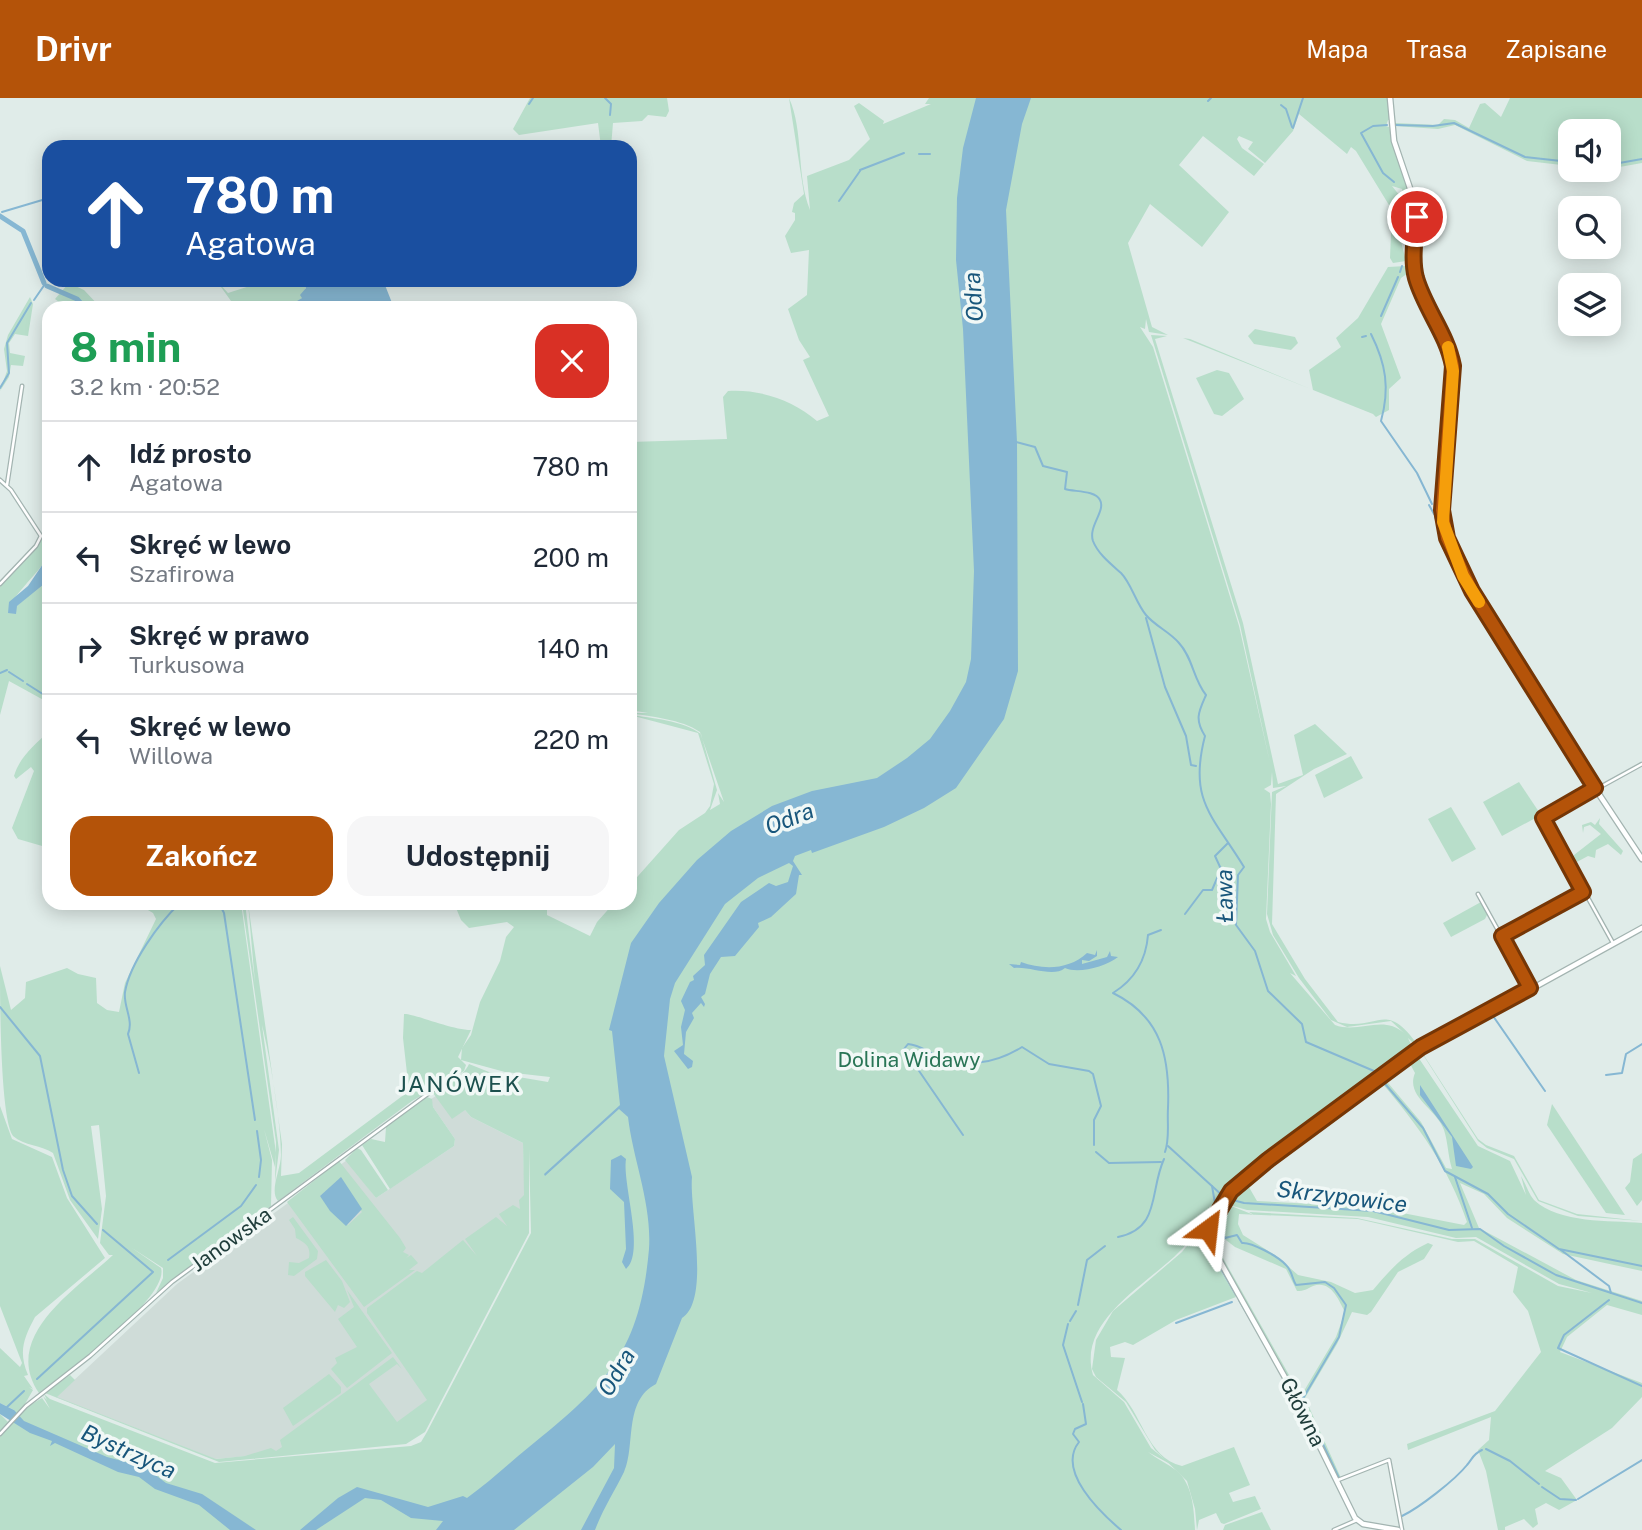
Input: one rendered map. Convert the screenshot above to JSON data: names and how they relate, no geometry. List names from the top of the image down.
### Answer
{
  "streets": {
    "street": ["Janowska", "Główna"]
  },
  "districts": ["JANÓWEK"],
  "water": [
    "Odra",
    "Ława",
    "Skrzypowice",
    "Bystrzyca"
  ],
  "parks": ["Dolina Widawy"],
  "page": {
    "header": "Drivr",
    "nav": ["Mapa", "Trasa", "Zapisane"],
    "turn": ["780 m", "Agatowa"],
    "heading": ["8 min", "3.2 km · 20:52"],
    "list": [
      {
        "name": "Idź prosto",
        "note": "Agatowa",
        "value": "780 m"
      },
      {
        "name": "Skręć w lewo",
        "note": "Szafirowa",
        "value": "200 m"
      },
      {
        "name": "Skręć w prawo",
        "note": "Turkusowa",
        "value": "140 m"
      },
      {
        "name": "Skręć w lewo",
        "note": "Willowa",
        "value": "220 m"
      }
    ],
    "buttons": ["Zakończ", "Udostępnij"]
  }
}
